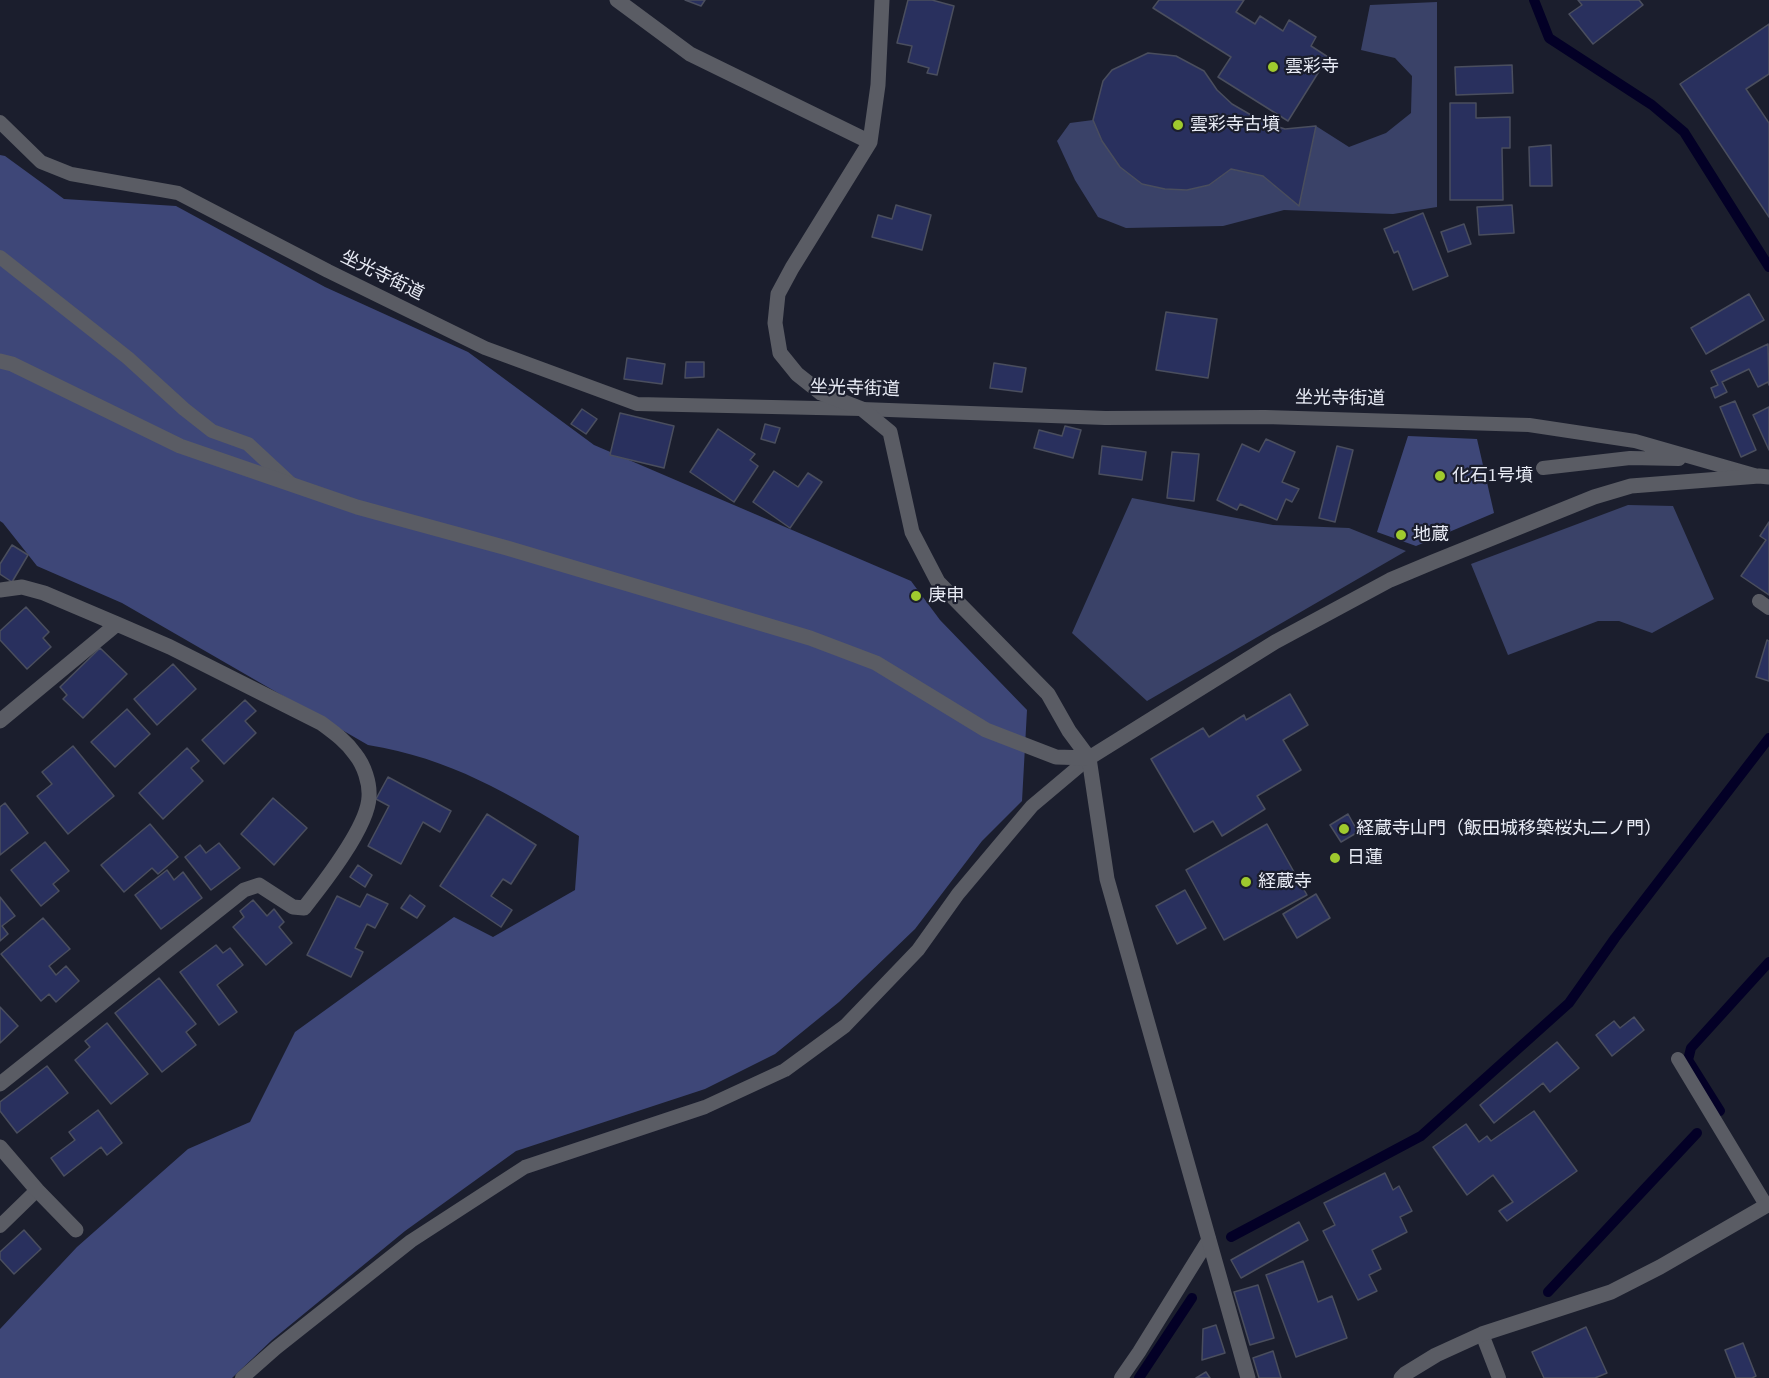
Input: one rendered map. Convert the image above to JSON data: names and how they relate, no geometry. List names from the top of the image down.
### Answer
{
  "streets": {
    "lane": ["坐光寺街道"]
  },
  "places": [
    "雲彩寺",
    "雲彩寺古墳",
    "化石1号墳",
    "地蔵",
    "庚申",
    "経蔵寺山門（飯田城移築桜丸二ノ門）",
    "日蓮",
    "経蔵寺"
  ]
}
